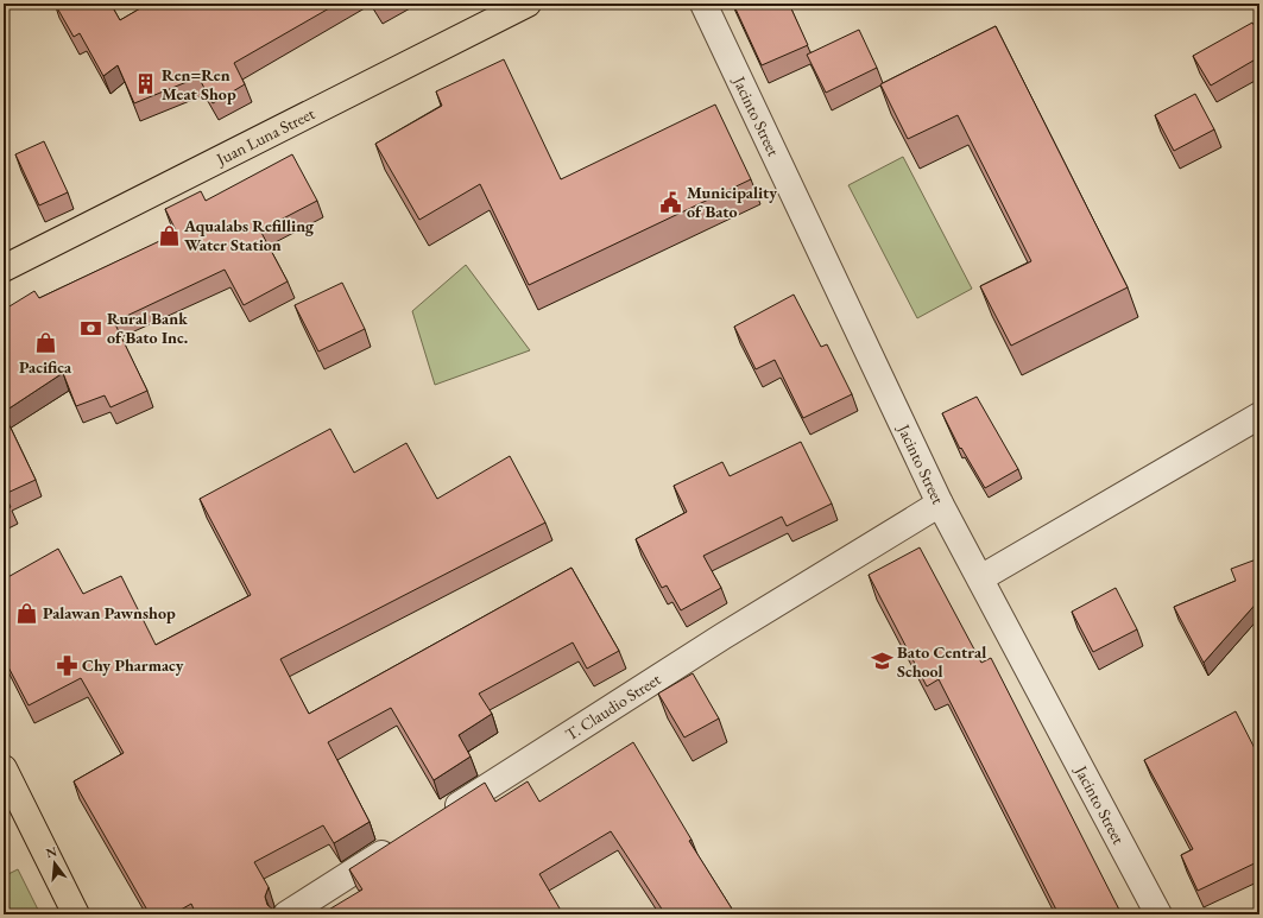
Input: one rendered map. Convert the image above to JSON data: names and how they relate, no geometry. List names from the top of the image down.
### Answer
{
  "streets": {
    "main road": ["Juan Luna Street"],
    "street": ["Jacinto Street", "T. Claudio Street"]
  },
  "crossings": [
    ["Jacinto Street", "T. Claudio Street"]
  ],
  "places": {
    "building": ["Ren=Ren Meat Shop"],
    "public building": ["Municipality of Bato"],
    "shop": ["Aqualabs Refilling Water Station", "Pacifica", "Palawan Pawnshop"],
    "bank": ["Rural Bank of Bato Inc."],
    "school or university": ["Bato Central School"],
    "pharmacy": ["Chy Pharmacy"]
  },
  "north": "top"
}
